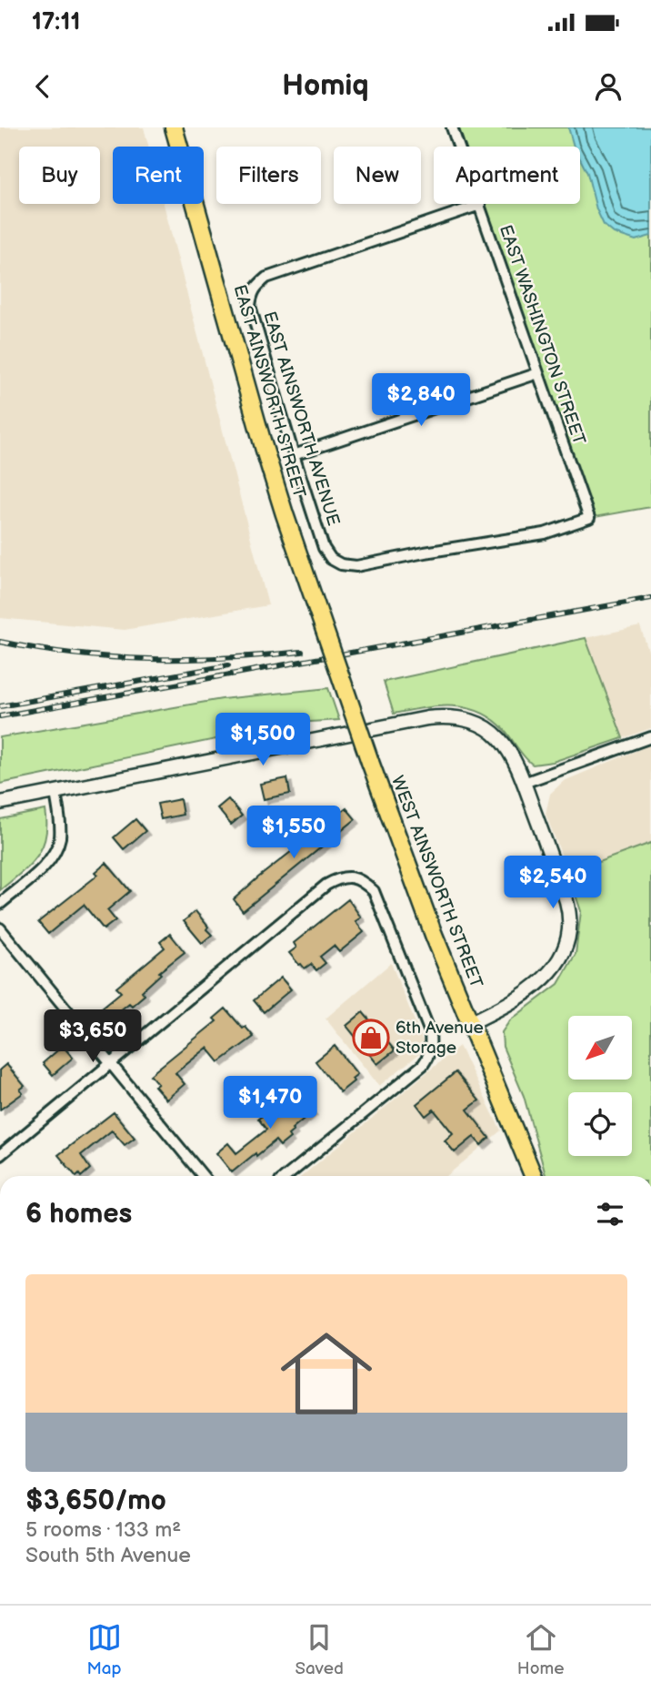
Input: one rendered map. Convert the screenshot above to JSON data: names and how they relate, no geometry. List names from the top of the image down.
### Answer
{
  "streets": {
    "main road": ["EAST AINSWORTH STREET", "WEST AINSWORTH STREET"],
    "street": ["EAST WASHINGTON STREET", "EAST AINSWORTH AVENUE"]
  },
  "crossings": [
    ["EAST WASHINGTON STREET", "EAST AINSWORTH AVENUE"],
    ["EAST AINSWORTH STREET", "WEST AINSWORTH STREET"]
  ],
  "places": {
    "shop": ["6th Avenue Storage"]
  },
  "north": "bottom left",
  "page": {
    "status": "17:11",
    "header": "Homiq",
    "chip": [
      "Buy",
      "Rent",
      "Filters",
      "New",
      "Apartment"
    ],
    "price": [
      "$2,840",
      "$1,500",
      "$1,550",
      "$2,540",
      "$3,650",
      "$1,470"
    ],
    "heading": "6 homes",
    "list": [
      {
        "name": "$3,650/mo",
        "note": "5 rooms · 133 m² · South 5th Avenue"
      }
    ],
    "tabs": ["Map", "Saved", "Home"]
  }
}
